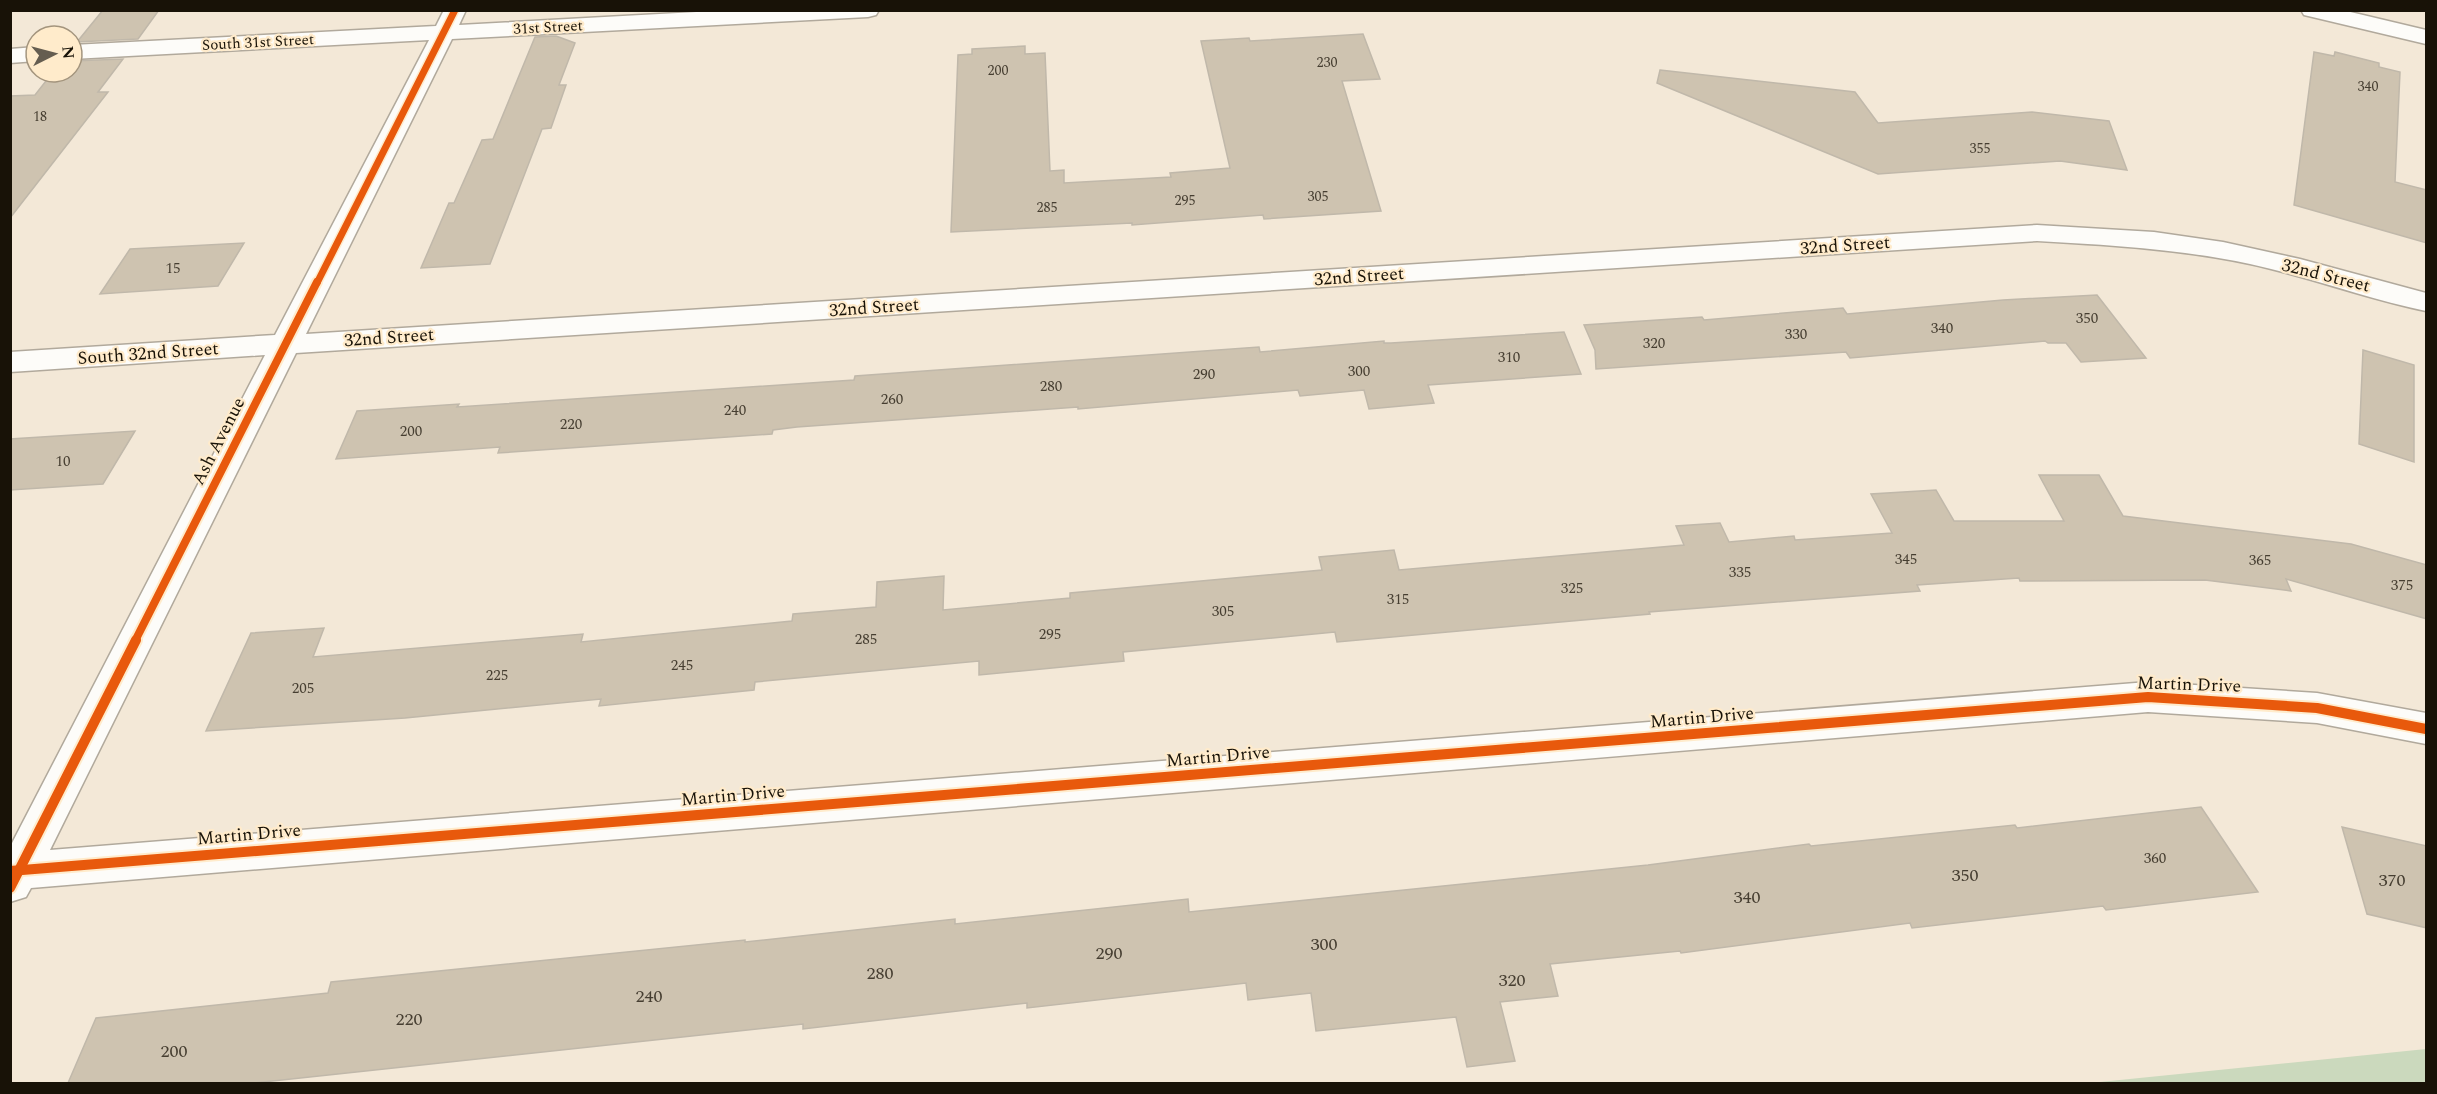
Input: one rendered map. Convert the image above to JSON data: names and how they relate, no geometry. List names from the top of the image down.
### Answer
{
  "streets": {
    "street": [
      "31st Street",
      "South 31st Street",
      "32nd Street",
      "South 32nd Street",
      "Ash Avenue",
      "Martin Drive"
    ]
  },
  "crossings": [
    ["31st Street", "South 31st Street"],
    ["31st Street", "Ash Avenue"],
    ["South 31st Street", "Ash Avenue"],
    ["32nd Street", "South 32nd Street"],
    ["32nd Street", "Ash Avenue"],
    ["South 32nd Street", "Ash Avenue"],
    ["Ash Avenue", "Martin Drive"]
  ],
  "house_numbers": [
    "230",
    "200",
    "340",
    "18",
    "355",
    "305",
    "295",
    "285",
    "15",
    "350",
    "340",
    "330",
    "320",
    "310",
    "300",
    "290",
    "280",
    "260",
    "240",
    "220",
    "200",
    "10",
    "345",
    "365",
    "335",
    "375",
    "325",
    "315",
    "305",
    "295",
    "285",
    "245",
    "225",
    "205",
    "360",
    "350",
    "370",
    "340",
    "300",
    "290",
    "280",
    "320",
    "240",
    "220",
    "200"
  ],
  "north": "right"
}
